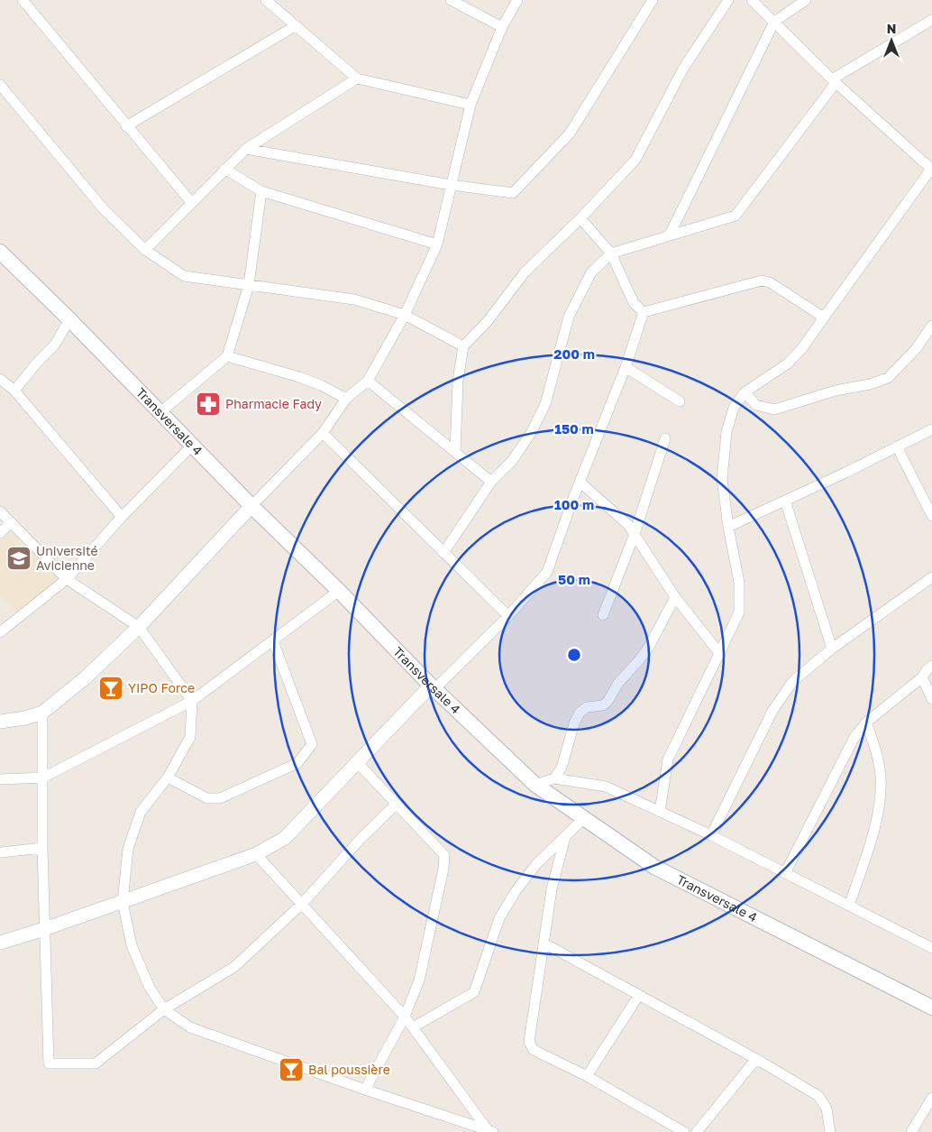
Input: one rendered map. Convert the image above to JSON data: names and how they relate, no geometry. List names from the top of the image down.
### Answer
{
  "streets": {
    "main road": ["Transversale 4"]
  },
  "places": {
    "pharmacy": ["Pharmacie Fady"],
    "school or university": ["Université Avicienne"],
    "bar": ["YIPO Force", "Bal poussière"]
  },
  "north": "top",
  "rings": [
    "200 m",
    "150 m",
    "100 m",
    "50 m"
  ]
}
